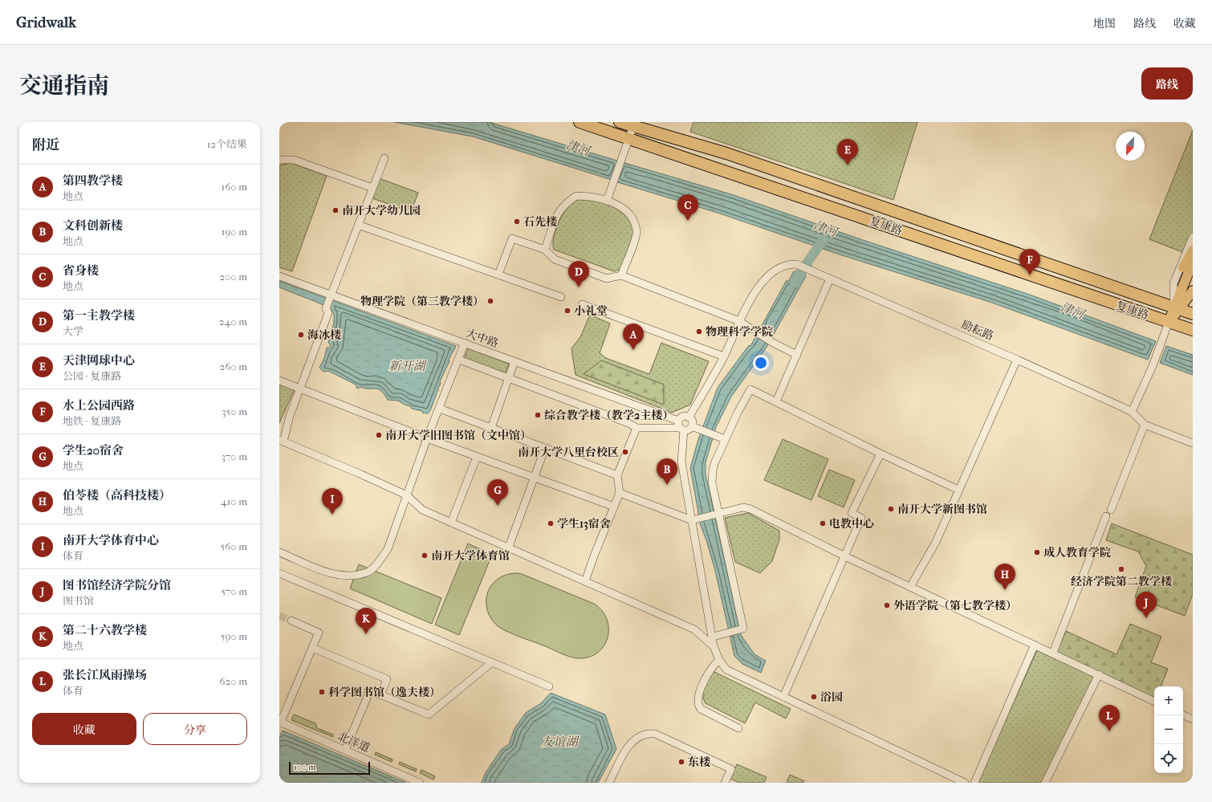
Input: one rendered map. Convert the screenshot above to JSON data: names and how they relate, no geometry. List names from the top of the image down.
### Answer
{
  "streets": {
    "highway": ["复康路"],
    "street": ["励耘路", "大中路", "北洋道"]
  },
  "crossings": [
    ["励耘路", "大中路"]
  ],
  "water": ["津河", "新开湖", "友谊湖"],
  "places": [
    "南开大学幼儿园",
    "石先楼",
    "物理学院（第三教学楼）",
    "小礼堂",
    "物理科学学院",
    "海冰楼",
    "综合教学楼（教学2主楼）",
    "南开大学旧图书馆（文中馆）",
    "南开大学八里台校区",
    "南开大学新图书馆",
    "学生13宿舍",
    "电教中心",
    "成人教育学院",
    "南开大学体育馆",
    "经济学院第二教学楼",
    "外语学院（第七教学楼）",
    "科学图书馆（逸夫楼）",
    "浴园",
    "东楼"
  ],
  "scale_bar": "100 m",
  "north": "bottom left",
  "page": {
    "header": "Gridwalk",
    "nav": ["地图", "路线", "收藏"],
    "title": "交通指南",
    "buttons": [
      "路线",
      ["收藏", "分享"]
    ],
    "heading": ["附近", "12个结果"],
    "pins": [
      "E",
      "C",
      "F",
      "D",
      "A",
      "B",
      "G",
      "I",
      "H",
      "J",
      "K",
      "L"
    ],
    "list": [
      {
        "mark": "A",
        "name": "第四教学楼",
        "note": "地点",
        "value": "160 m"
      },
      {
        "mark": "B",
        "name": "文科创新楼",
        "note": "地点",
        "value": "190 m"
      },
      {
        "mark": "C",
        "name": "省身楼",
        "note": "地点",
        "value": "200 m"
      },
      {
        "mark": "D",
        "name": "第一主教学楼",
        "note": "大学",
        "value": "240 m"
      },
      {
        "mark": "E",
        "name": "天津网球中心",
        "note": "公园 · 复康路",
        "value": "260 m"
      },
      {
        "mark": "F",
        "name": "水上公园西路",
        "note": "地铁 · 复康路",
        "value": "350 m"
      },
      {
        "mark": "G",
        "name": "学生20宿舍",
        "note": "地点",
        "value": "370 m"
      },
      {
        "mark": "H",
        "name": "伯苓楼（高科技楼）",
        "note": "地点",
        "value": "410 m"
      },
      {
        "mark": "I",
        "name": "南开大学体育中心",
        "note": "体育",
        "value": "560 m"
      },
      {
        "mark": "J",
        "name": "图书馆经济学院分馆",
        "note": "图书馆",
        "value": "570 m"
      },
      {
        "mark": "K",
        "name": "第二十六教学楼",
        "note": "地点",
        "value": "590 m"
      },
      {
        "mark": "L",
        "name": "张长江风雨操场",
        "note": "体育",
        "value": "620 m"
      }
    ],
    "map_buttons": ["+", "−"],
    "scale": "100 m"
  }
}
